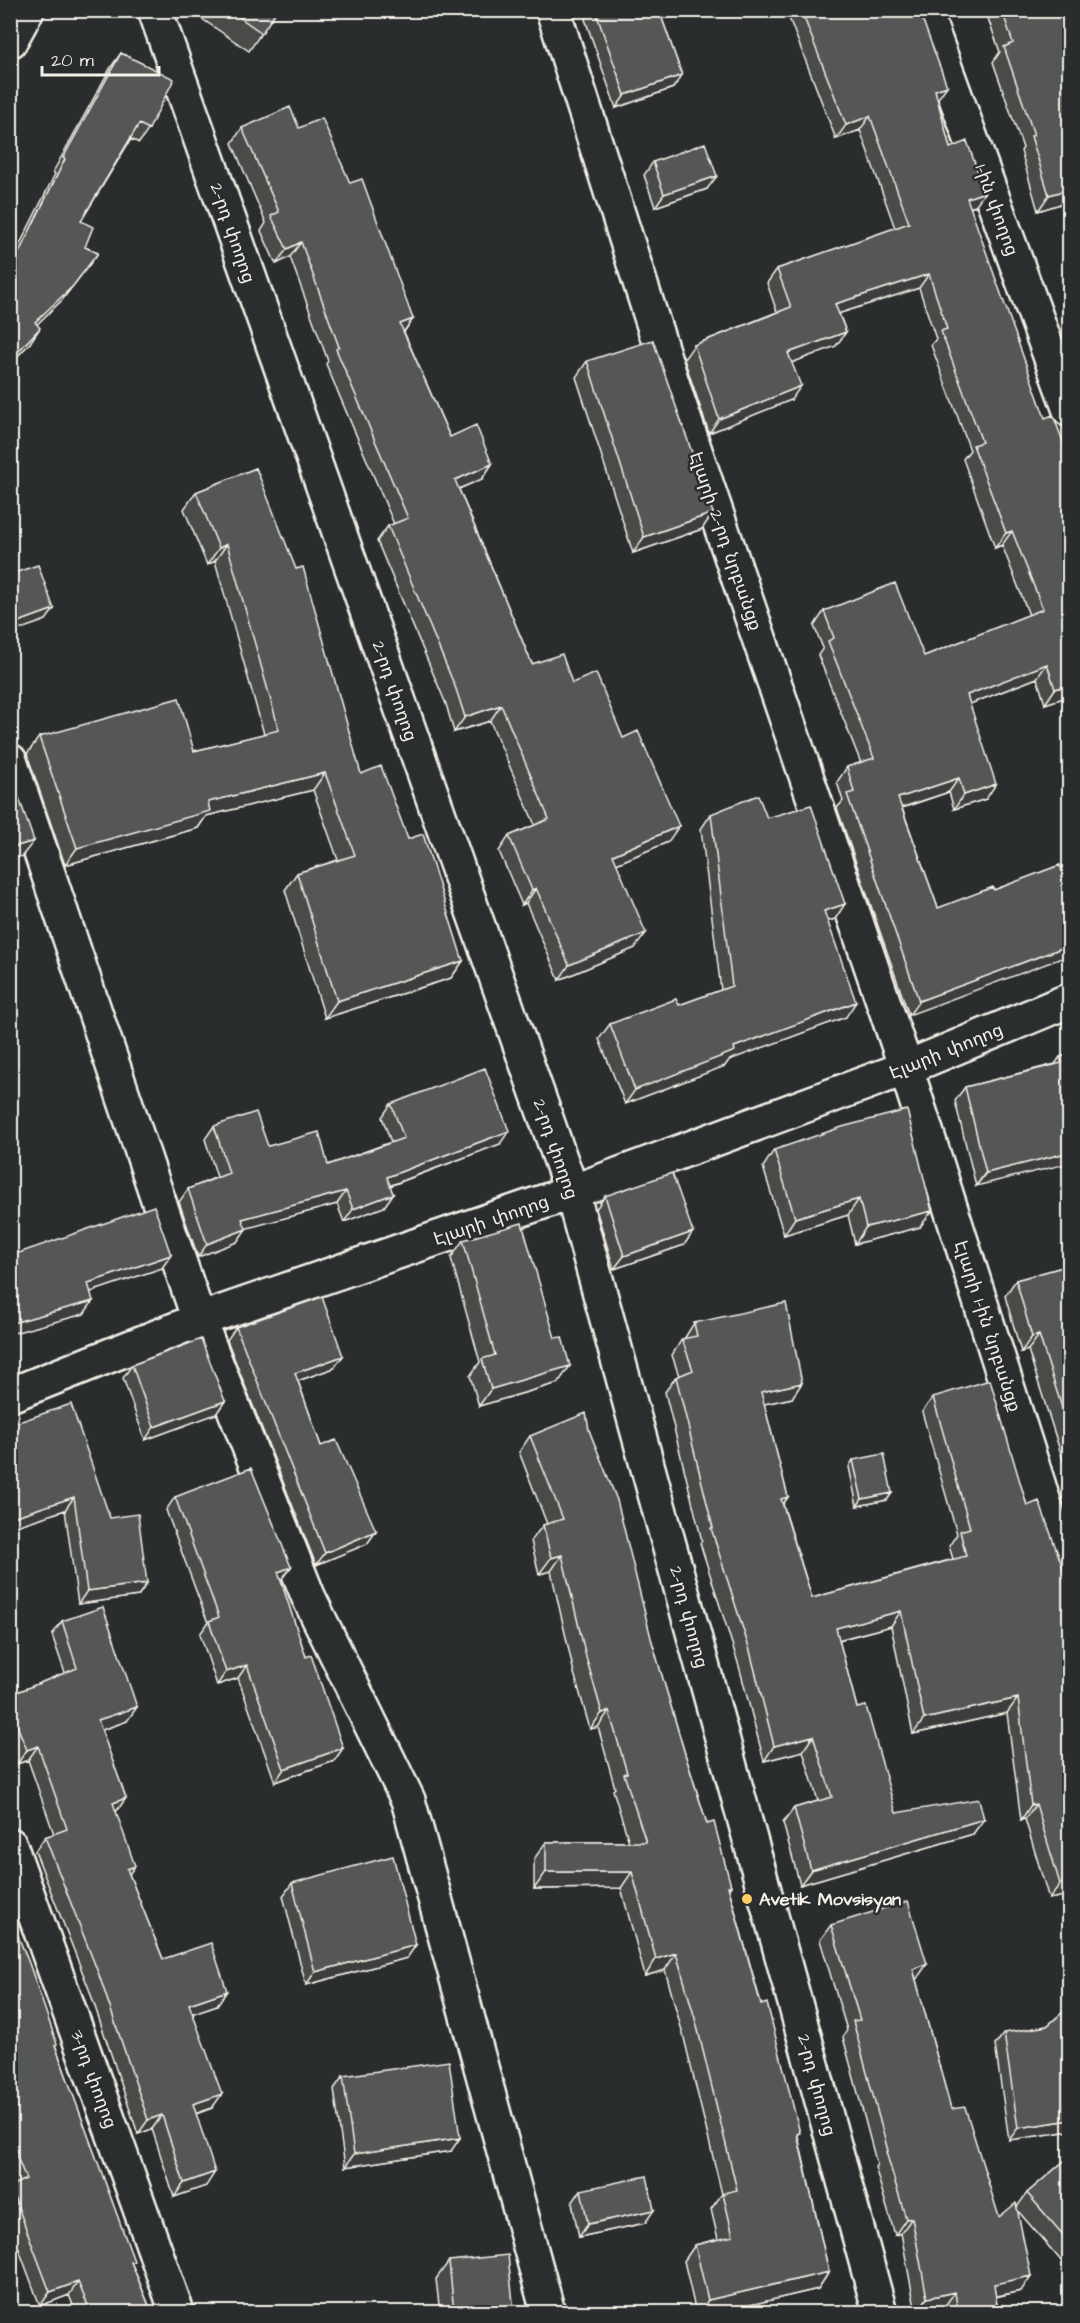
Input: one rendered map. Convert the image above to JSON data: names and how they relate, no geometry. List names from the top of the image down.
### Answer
{
  "streets": {
    "street": [
      "1-ին փողոց",
      "2-րդ փողոց",
      "Էլարի 2-րդ նրբանցք",
      "Էլարի փողոց",
      "Էլարի 1-ին նրբանցք",
      "3-րդ փողոց"
    ]
  },
  "crossings": [
    ["2-րդ փողոց", "Էլարի փողոց"],
    ["Էլարի 2-րդ նրբանցք", "Էլարի փողոց"],
    ["Էլարի 2-րդ նրբանցք", "Էլարի 1-ին նրբանցք"],
    ["Էլարի փողոց", "Էլարի 1-ին նրբանցք"]
  ],
  "places": ["Avetik Movsisyan"],
  "scale_bar": "20 m"
}
